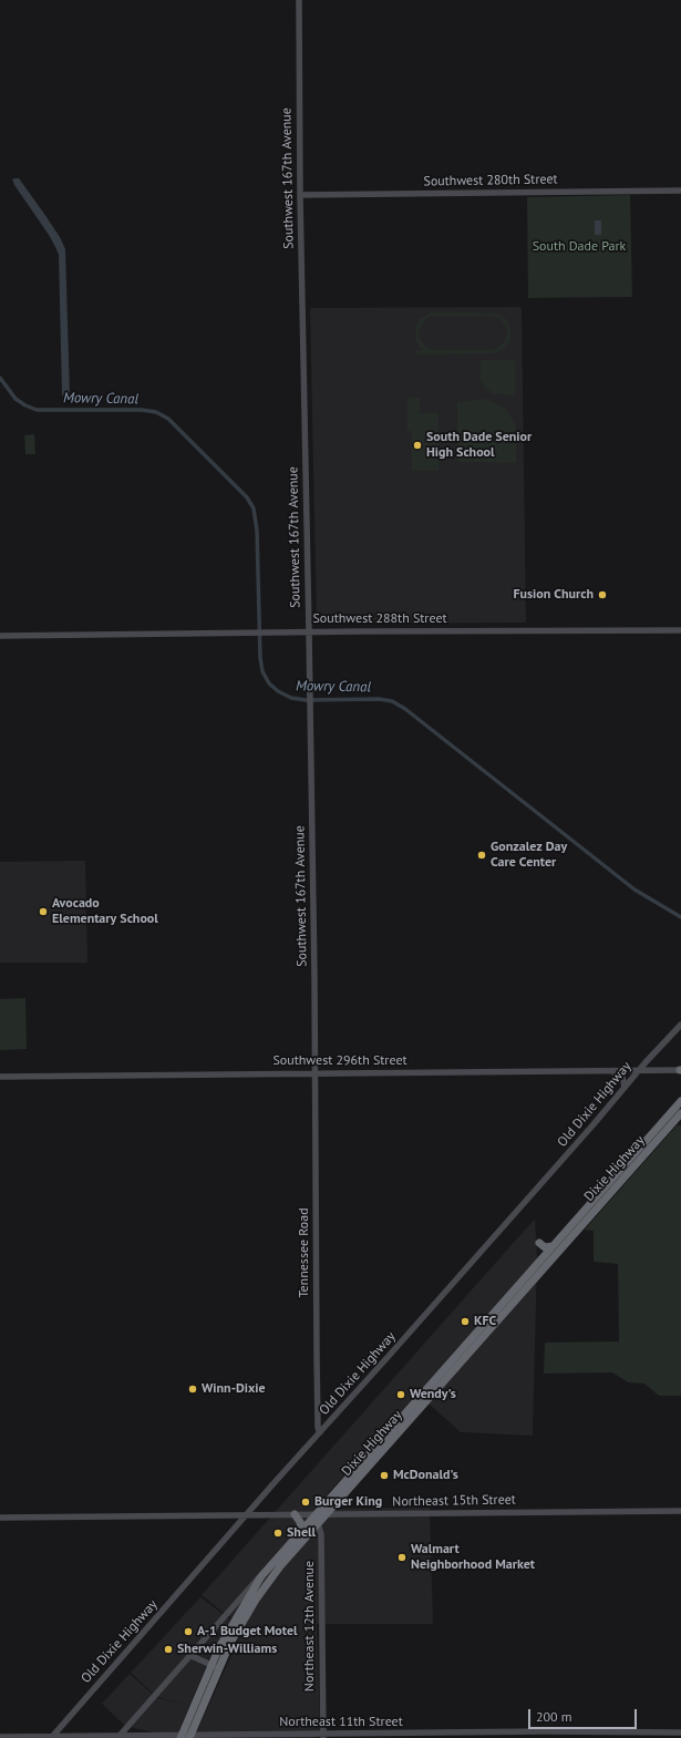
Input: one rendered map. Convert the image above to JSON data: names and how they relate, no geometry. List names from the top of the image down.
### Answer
{
  "streets": {
    "highway": ["Dixie Highway"],
    "street": [
      "Southwest 167th Avenue",
      "Southwest 280th Street",
      "Southwest 288th Street",
      "Southwest 296th Street",
      "Old Dixie Highway",
      "Tennessee Road",
      "Northeast 15th Street",
      "Northeast 12th Avenue",
      "Northeast 11th Street"
    ]
  },
  "crossings": [
    ["Southwest 167th Avenue", "Southwest 280th Street"],
    ["Southwest 167th Avenue", "Southwest 288th Street"],
    ["Southwest 167th Avenue", "Southwest 296th Street"],
    ["Southwest 167th Avenue", "Tennessee Road"],
    ["Southwest 296th Street", "Old Dixie Highway"],
    ["Southwest 296th Street", "Tennessee Road"],
    ["Old Dixie Highway", "Tennessee Road"],
    ["Old Dixie Highway", "Northeast 11th Street"],
    ["Dixie Highway", "Northeast 15th Street"],
    ["Dixie Highway", "Northeast 12th Avenue"],
    ["Dixie Highway", "Northeast 11th Street"],
    ["Northeast 12th Avenue", "Northeast 11th Street"]
  ],
  "water": ["Mowry Canal"],
  "parks": ["South Dade Park"],
  "places": [
    "South Dade Senior High School",
    "Fusion Church",
    "Gonzalez Day Care Center",
    "Avocado Elementary School",
    "KFC",
    "Winn-Dixie",
    "Wendy's",
    "McDonald's",
    "Burger King",
    "Shell",
    "Walmart Neighborhood Market",
    "A-1 Budget Motel",
    "Sherwin-Williams"
  ],
  "scale_bar": "200 m"
}
